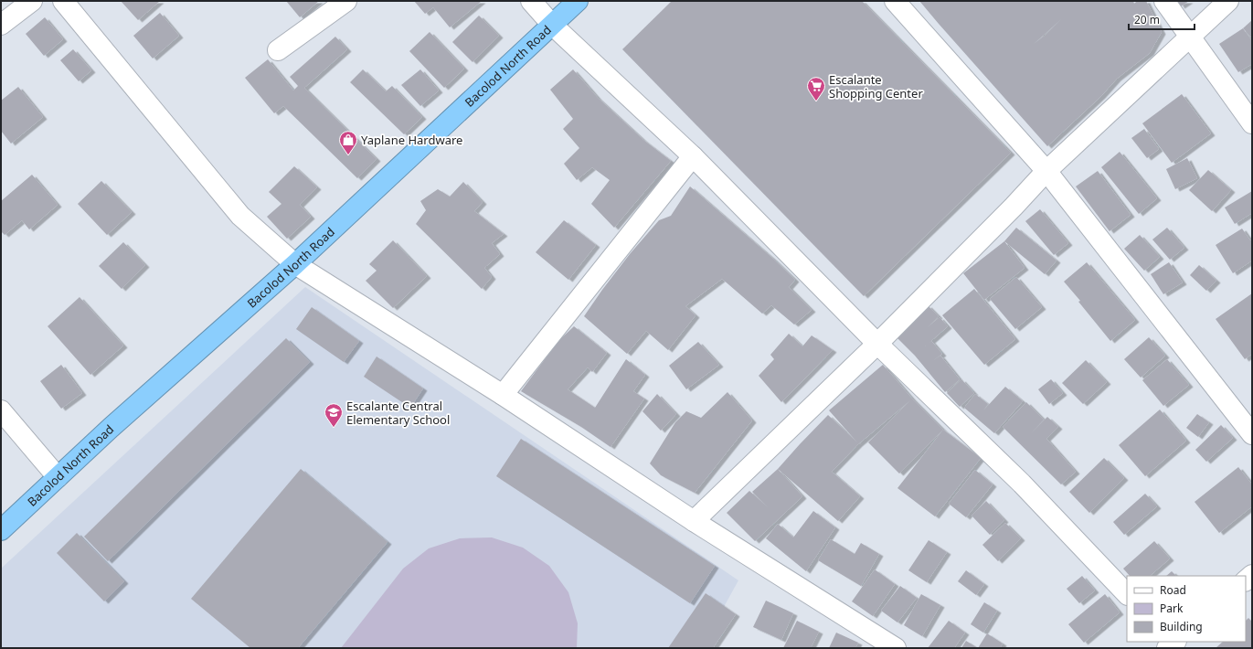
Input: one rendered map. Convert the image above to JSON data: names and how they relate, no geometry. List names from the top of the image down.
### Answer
{
  "streets": {
    "highway": ["Bacolod North Road"]
  },
  "places": {
    "supermarket": ["Escalante Shopping Center"],
    "shop": ["Yaplane Hardware"],
    "school or university": ["Escalante Central Elementary School"]
  },
  "legend": ["Road", "Park", "Building"],
  "scale_bar": "20 m"
}
